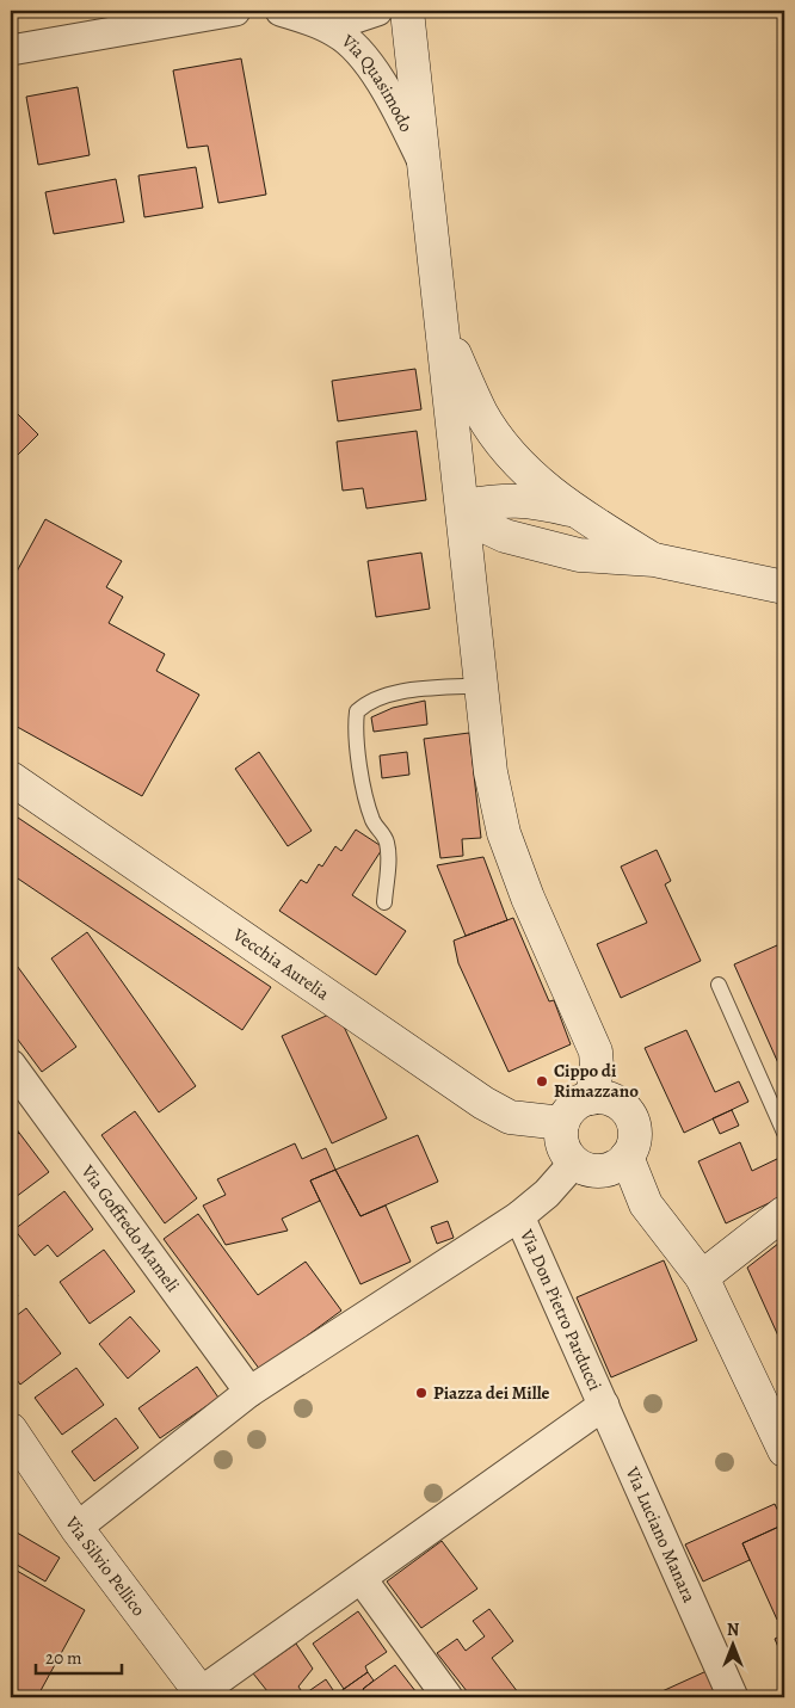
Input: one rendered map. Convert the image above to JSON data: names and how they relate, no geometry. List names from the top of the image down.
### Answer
{
  "streets": {
    "main road": ["Vecchia Aurelia", "Via Silvio Pellico"],
    "street": [
      "Via Quasimodo",
      "Via Goffredo Mameli",
      "Via Don Pietro Parducci",
      "Via Luciano Manara"
    ]
  },
  "crossings": [
    ["Via Don Pietro Parducci", "Via Luciano Manara"]
  ],
  "places": ["Cippo di Rimazzano", "Piazza dei Mille"],
  "scale_bar": "20 m",
  "north": "top"
}
